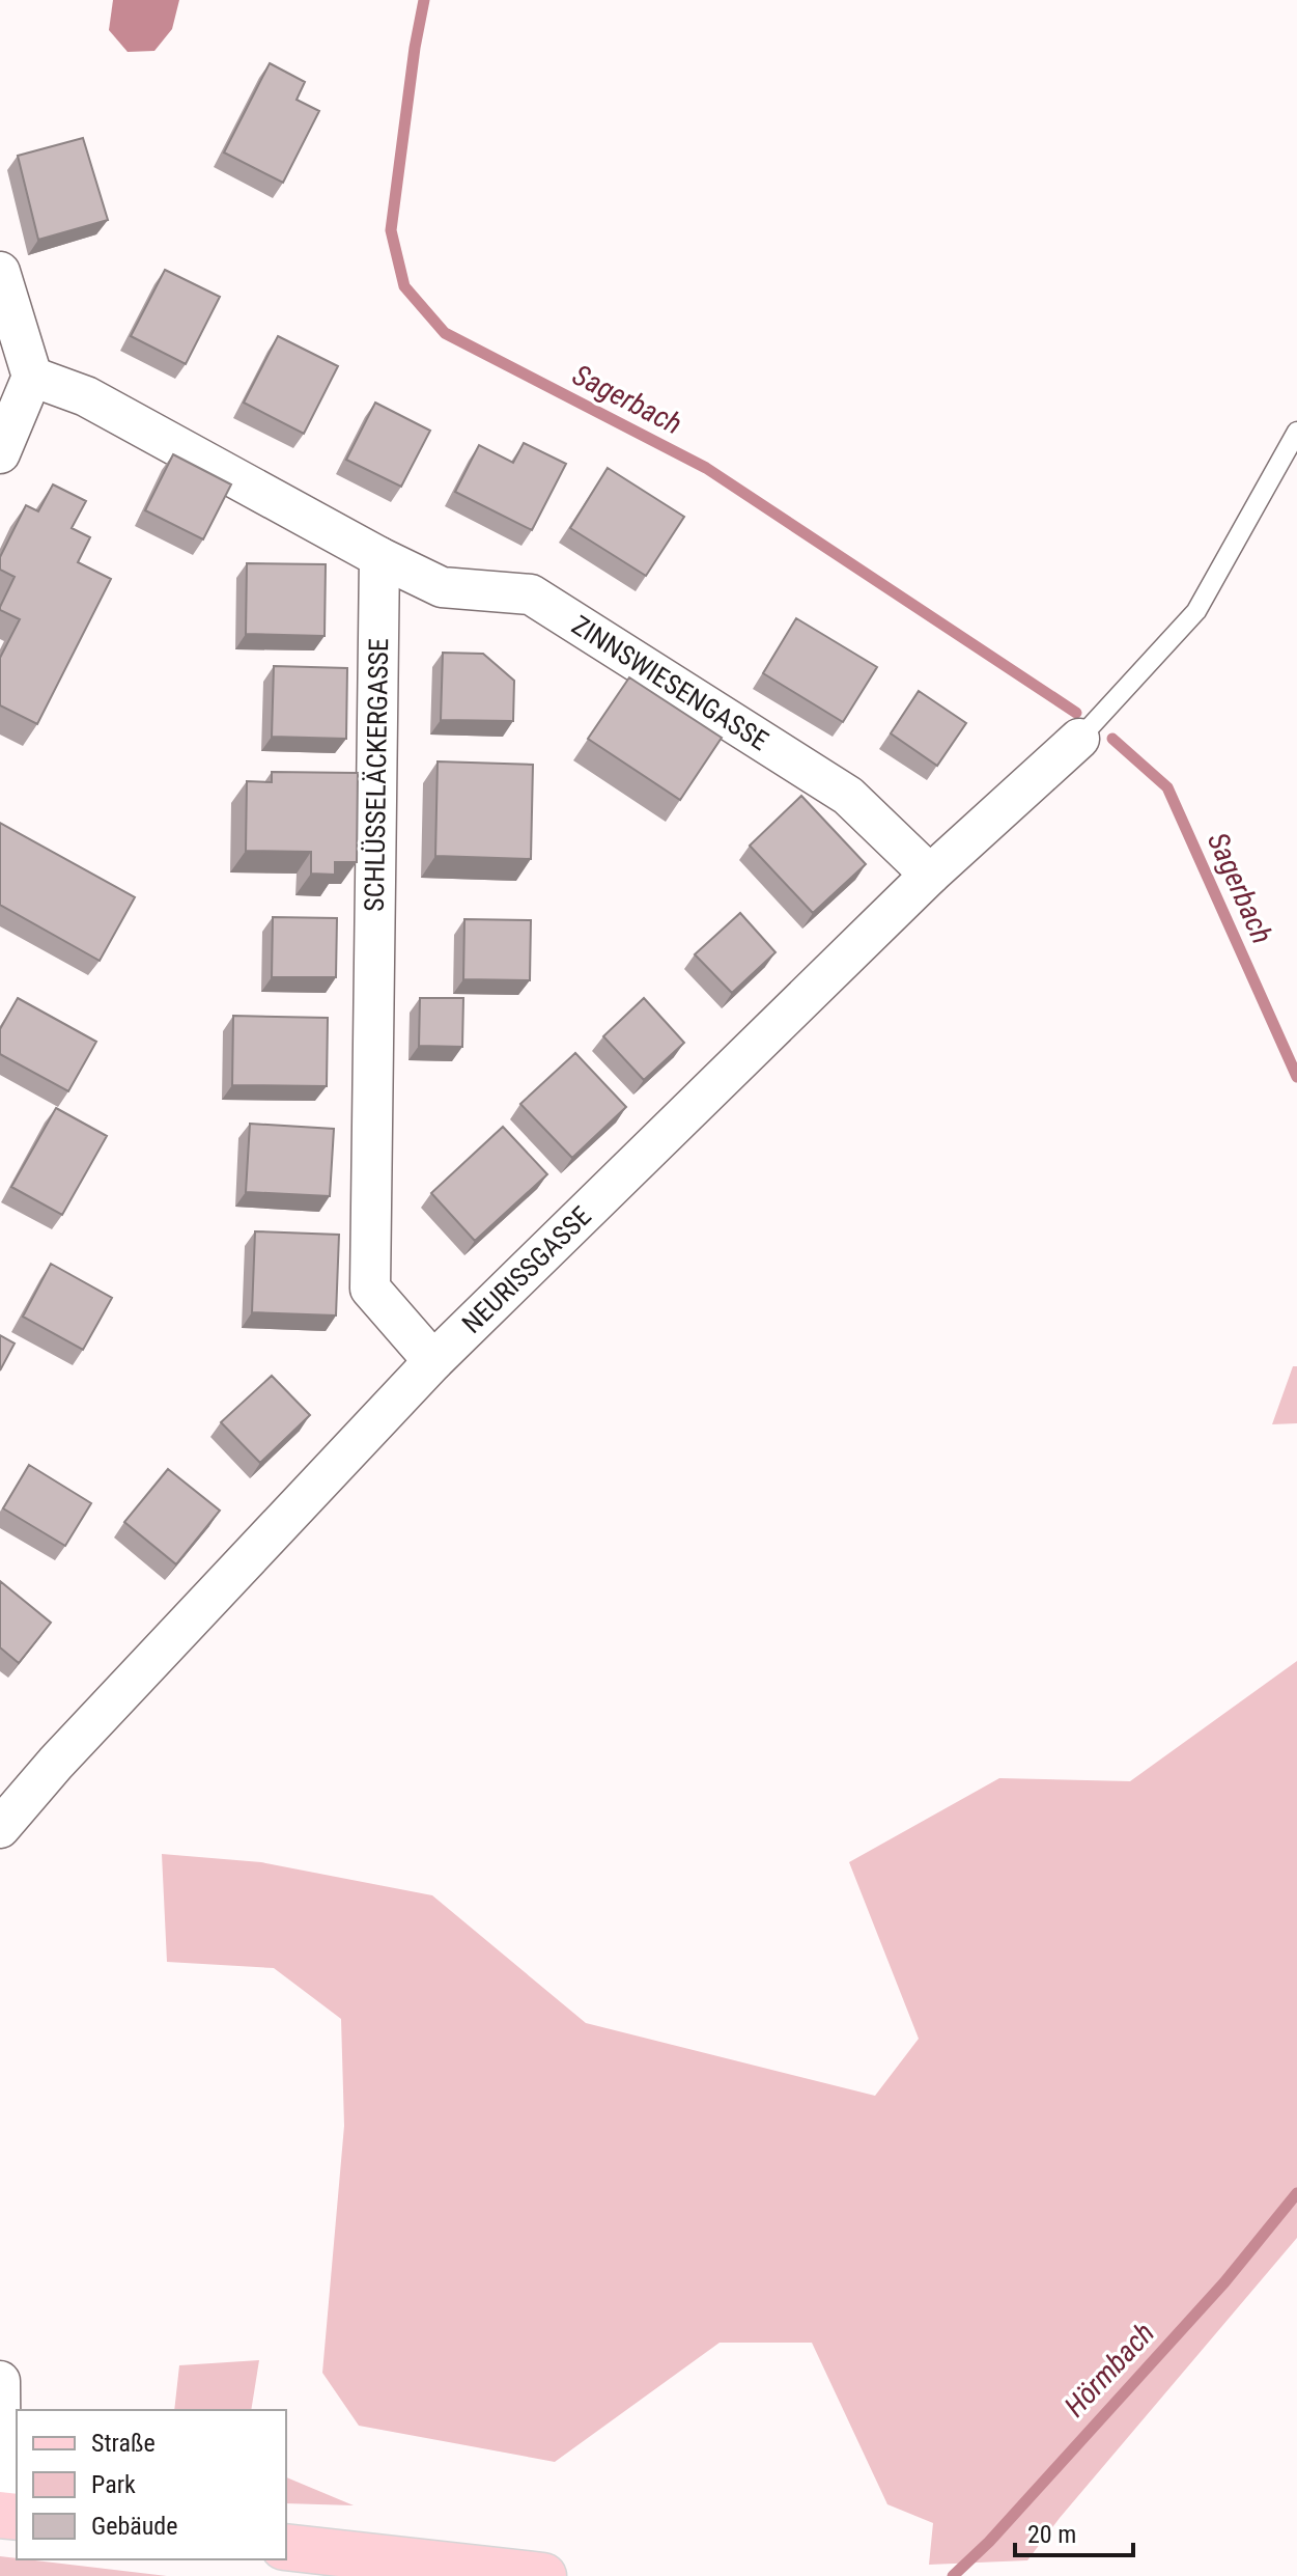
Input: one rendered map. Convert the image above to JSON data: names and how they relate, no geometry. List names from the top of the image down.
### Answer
{
  "streets": {
    "street": ["ZINNSWIESENGASSE", "SCHLÜSSELÄCKERGASSE", "NEURISSGASSE"]
  },
  "crossings": [
    ["ZINNSWIESENGASSE", "SCHLÜSSELÄCKERGASSE"],
    ["ZINNSWIESENGASSE", "NEURISSGASSE"],
    ["SCHLÜSSELÄCKERGASSE", "NEURISSGASSE"]
  ],
  "water": ["Sagerbach", "Hörmbach"],
  "legend": ["Straße", "Park", "Gebäude"],
  "scale_bar": "20 m"
}
